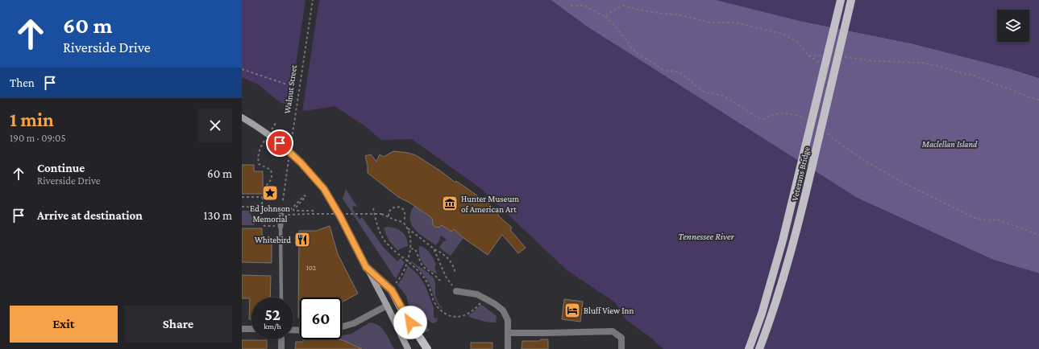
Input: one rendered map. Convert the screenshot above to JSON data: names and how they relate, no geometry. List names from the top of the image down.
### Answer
{
  "streets": {
    "main road": ["Veterans Bridge"],
    "path": ["Walnut Street"]
  },
  "water": ["Tennessee River"],
  "parks": ["Maclellan Island"],
  "places": {
    "place": ["Ed Johnson Memorial"],
    "museum": ["Hunter Museum of American Art"],
    "restaurant": ["Whitebird"],
    "hotel": ["Bluff View Inn"]
  },
  "house_numbers": ["102"],
  "page": {
    "turn": ["60 m", "Riverside Drive"],
    "then": "Then",
    "heading": ["1 min", "190 m · 09:05"],
    "list": [
      {
        "name": "Continue",
        "note": "Riverside Drive",
        "value": "60 m"
      },
      {
        "name": "Arrive at destination",
        "value": "130 m"
      }
    ],
    "speed": "52 km/h",
    "limit": "60",
    "buttons": ["Exit", "Share"]
  }
}
